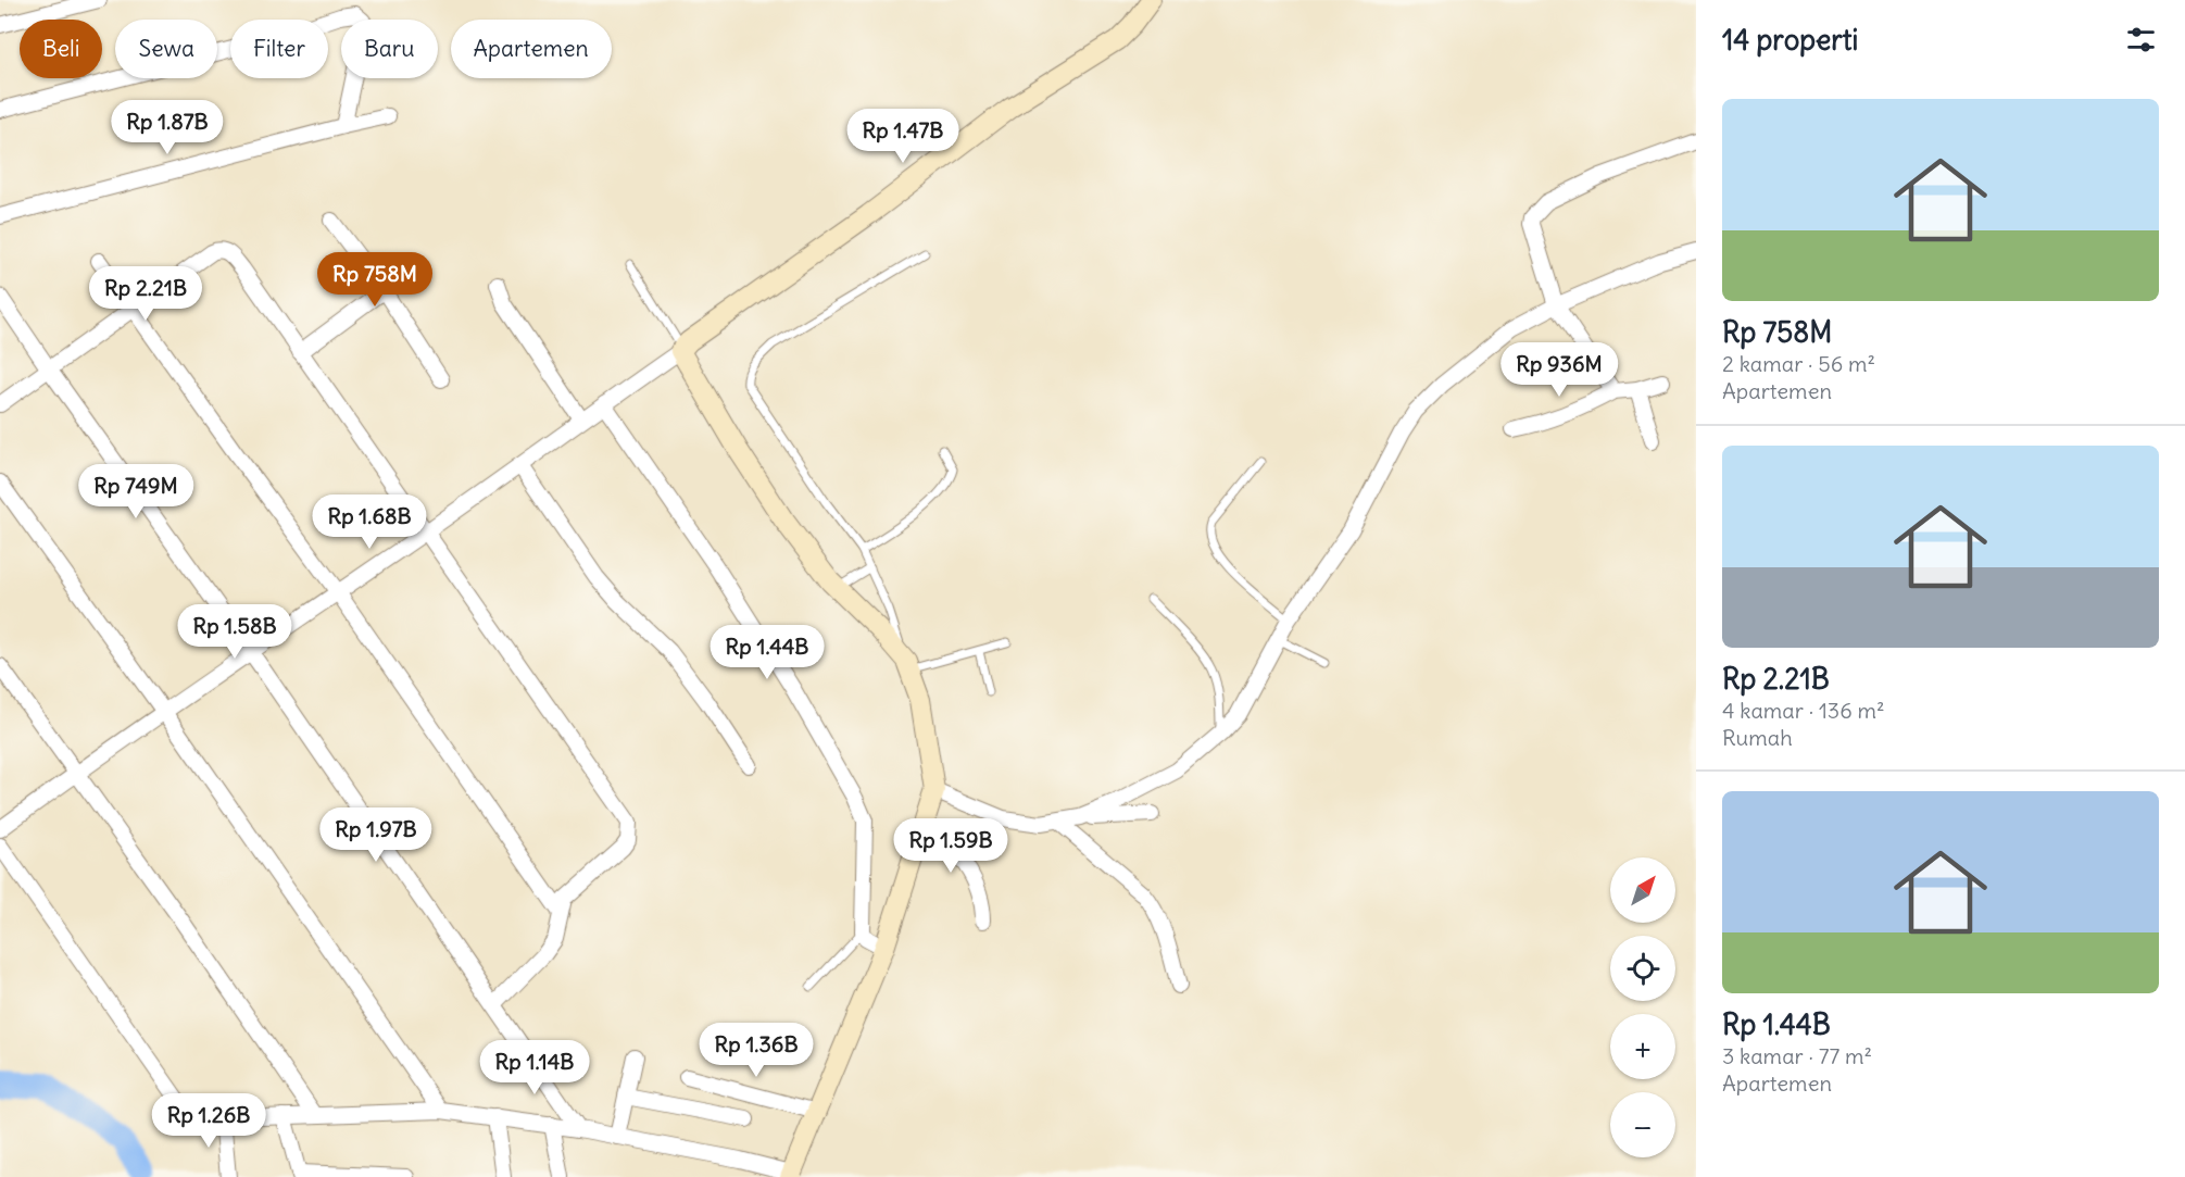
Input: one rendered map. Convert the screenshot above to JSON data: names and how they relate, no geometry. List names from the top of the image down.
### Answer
{
  "north": "top right",
  "page": {
    "heading": "14 properti",
    "chip": [
      "Beli",
      "Sewa",
      "Filter",
      "Baru",
      "Apartemen"
    ],
    "list": [
      {
        "name": "Rp 758M",
        "note": "2 kamar · 56 m² · Apartemen"
      },
      {
        "name": "Rp 2.21B",
        "note": "4 kamar · 136 m² · Rumah"
      },
      {
        "name": "Rp 1.44B",
        "note": "3 kamar · 77 m² · Apartemen"
      }
    ],
    "price": [
      "Rp 1.87B",
      "Rp 1.47B",
      "Rp 758M",
      "Rp 2.21B",
      "Rp 936M",
      "Rp 749M",
      "Rp 1.68B",
      "Rp 1.58B",
      "Rp 1.44B",
      "Rp 1.97B",
      "Rp 1.59B",
      "Rp 1.36B",
      "Rp 1.14B",
      "Rp 1.26B"
    ],
    "map_buttons": ["+", "−"]
  }
}
